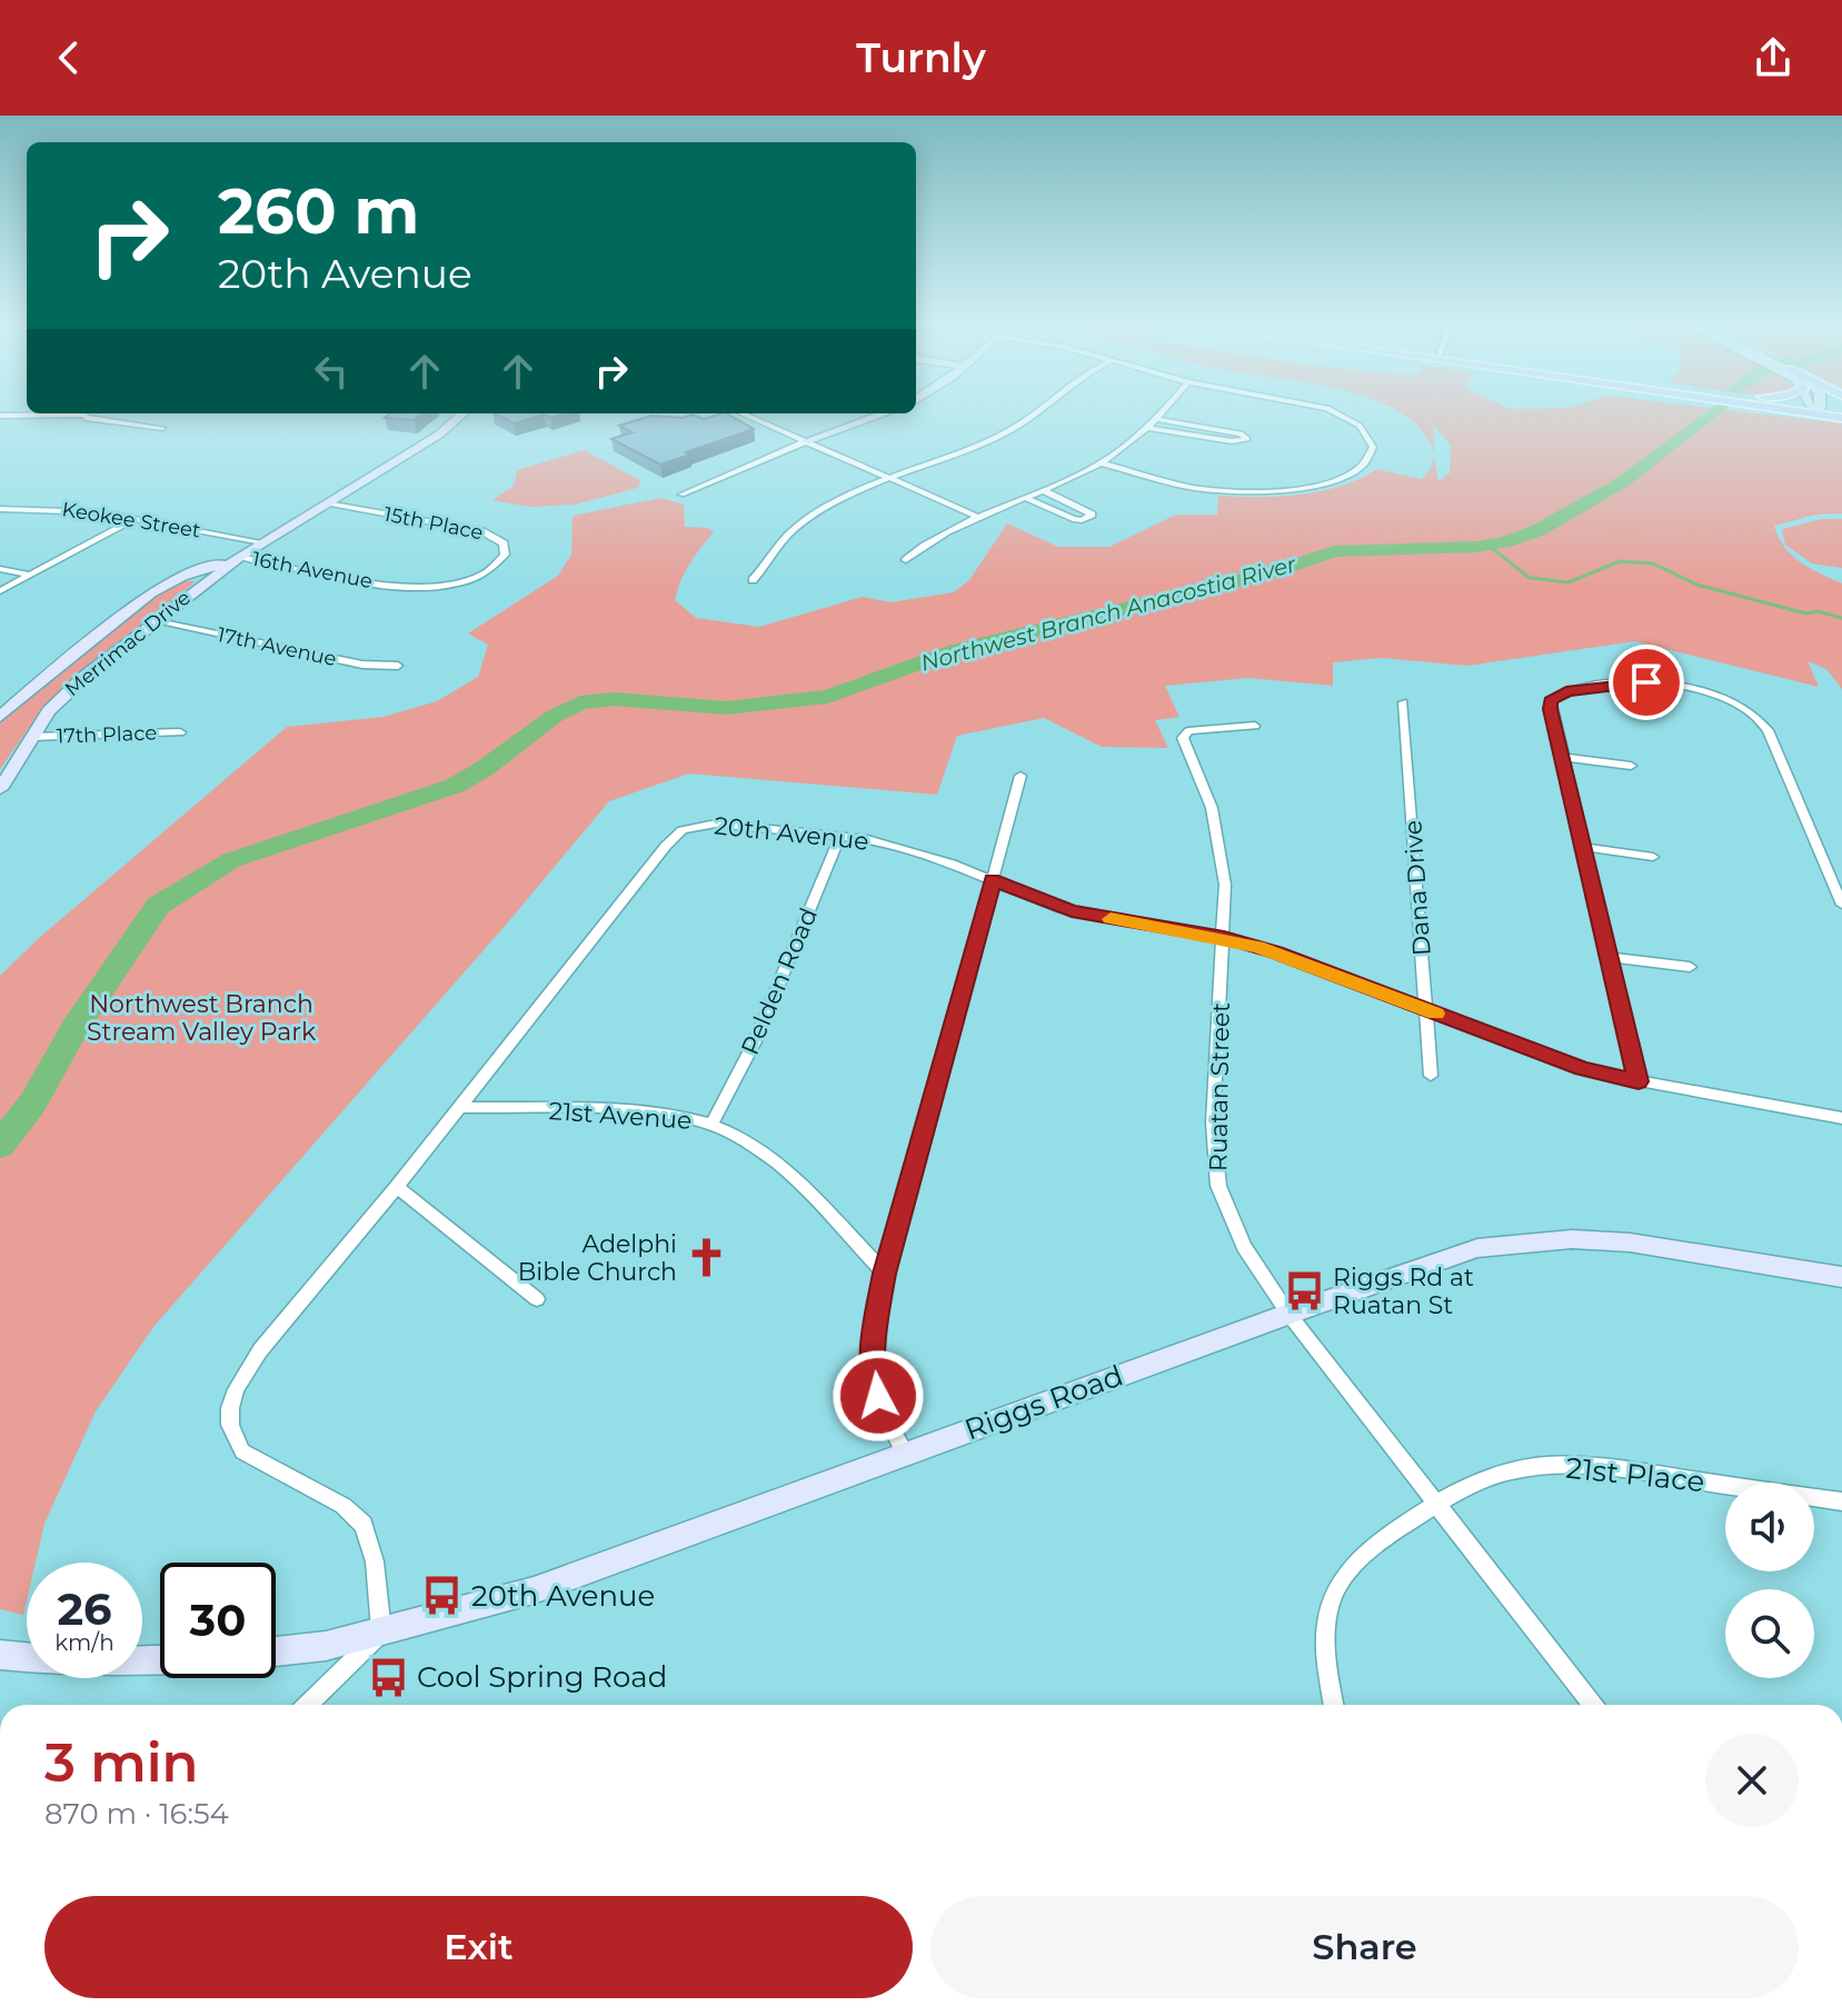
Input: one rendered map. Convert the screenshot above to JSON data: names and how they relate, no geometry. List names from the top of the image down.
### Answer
{
  "streets": {
    "street": [
      "Keokee Street",
      "15th Place",
      "16th Avenue",
      "Merrimac Drive",
      "17th Avenue",
      "17th Place",
      "20th Avenue",
      "Dana Drive",
      "Pelden Road",
      "Ruatan Street",
      "21st Avenue",
      "Riggs Road",
      "21st Place"
    ]
  },
  "crossings": [
    ["Keokee Street", "Merrimac Drive"],
    ["15th Place", "16th Avenue"],
    ["15th Place", "Merrimac Drive"],
    ["16th Avenue", "Merrimac Drive"],
    ["Merrimac Drive", "17th Avenue"],
    ["Merrimac Drive", "17th Place"],
    ["20th Avenue", "Dana Drive"],
    ["20th Avenue", "Pelden Road"],
    ["20th Avenue", "Ruatan Street"],
    ["20th Avenue", "21st Avenue"],
    ["20th Avenue", "Riggs Road"],
    ["Pelden Road", "21st Avenue"],
    ["Ruatan Street", "Riggs Road"],
    ["Ruatan Street", "21st Place"]
  ],
  "water": ["Northwest Branch Anacostia River"],
  "parks": ["Northwest Branch Stream Valley Park"],
  "places": {
    "church": ["Adelphi Bible Church"],
    "bus stop": ["Riggs Rd at Ruatan St", "20th Avenue", "Cool Spring Road"]
  },
  "page": {
    "header": "Turnly",
    "turn": ["260 m", "20th Avenue"],
    "speed": "26 km/h",
    "limit": "30",
    "heading": ["3 min", "870 m · 16:54"],
    "buttons": ["Exit", "Share"]
  }
}
